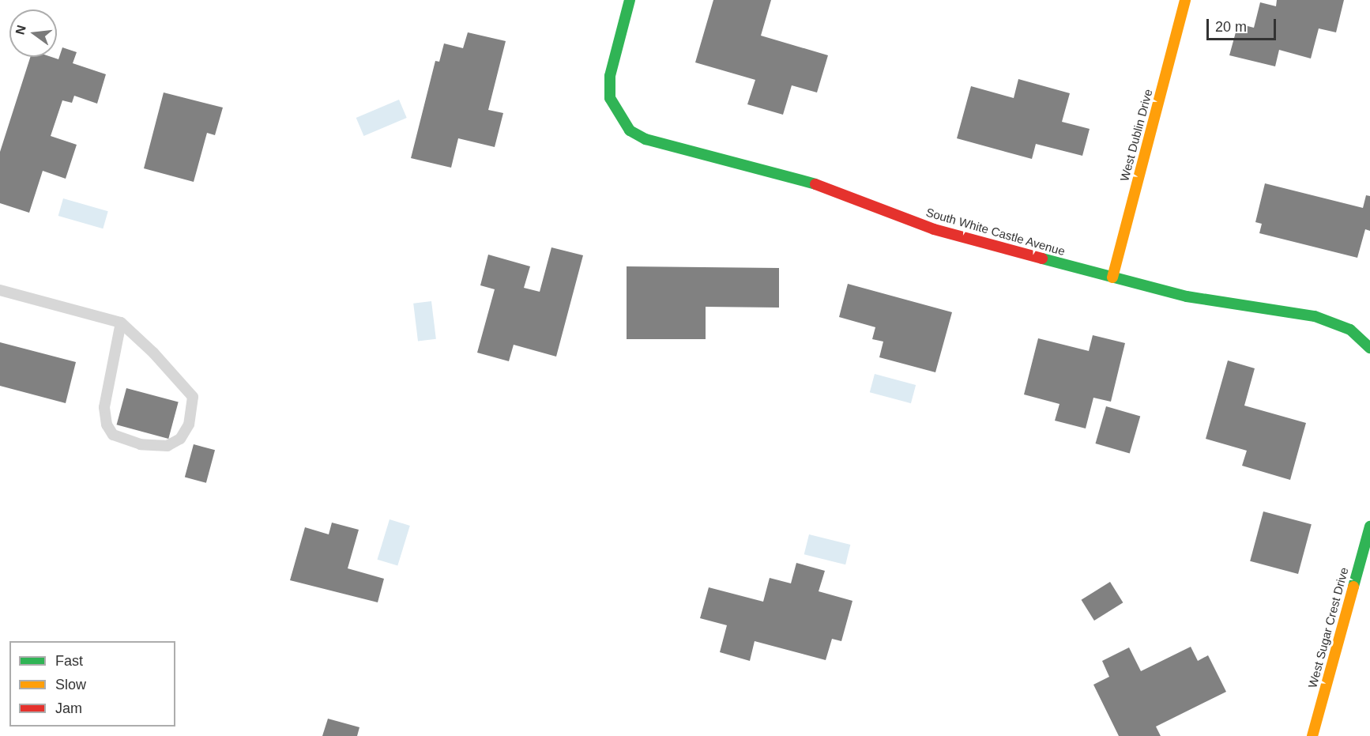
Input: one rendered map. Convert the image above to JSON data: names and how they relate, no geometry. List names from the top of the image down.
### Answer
{
  "streets": {
    "street": ["West Dublin Drive", "South White Castle Avenue", "West Sugar Crest Drive"]
  },
  "crossings": [
    ["West Dublin Drive", "South White Castle Avenue"]
  ],
  "legend": ["Fast", "Slow", "Jam"],
  "scale_bar": "20 m",
  "north": "left"
}
